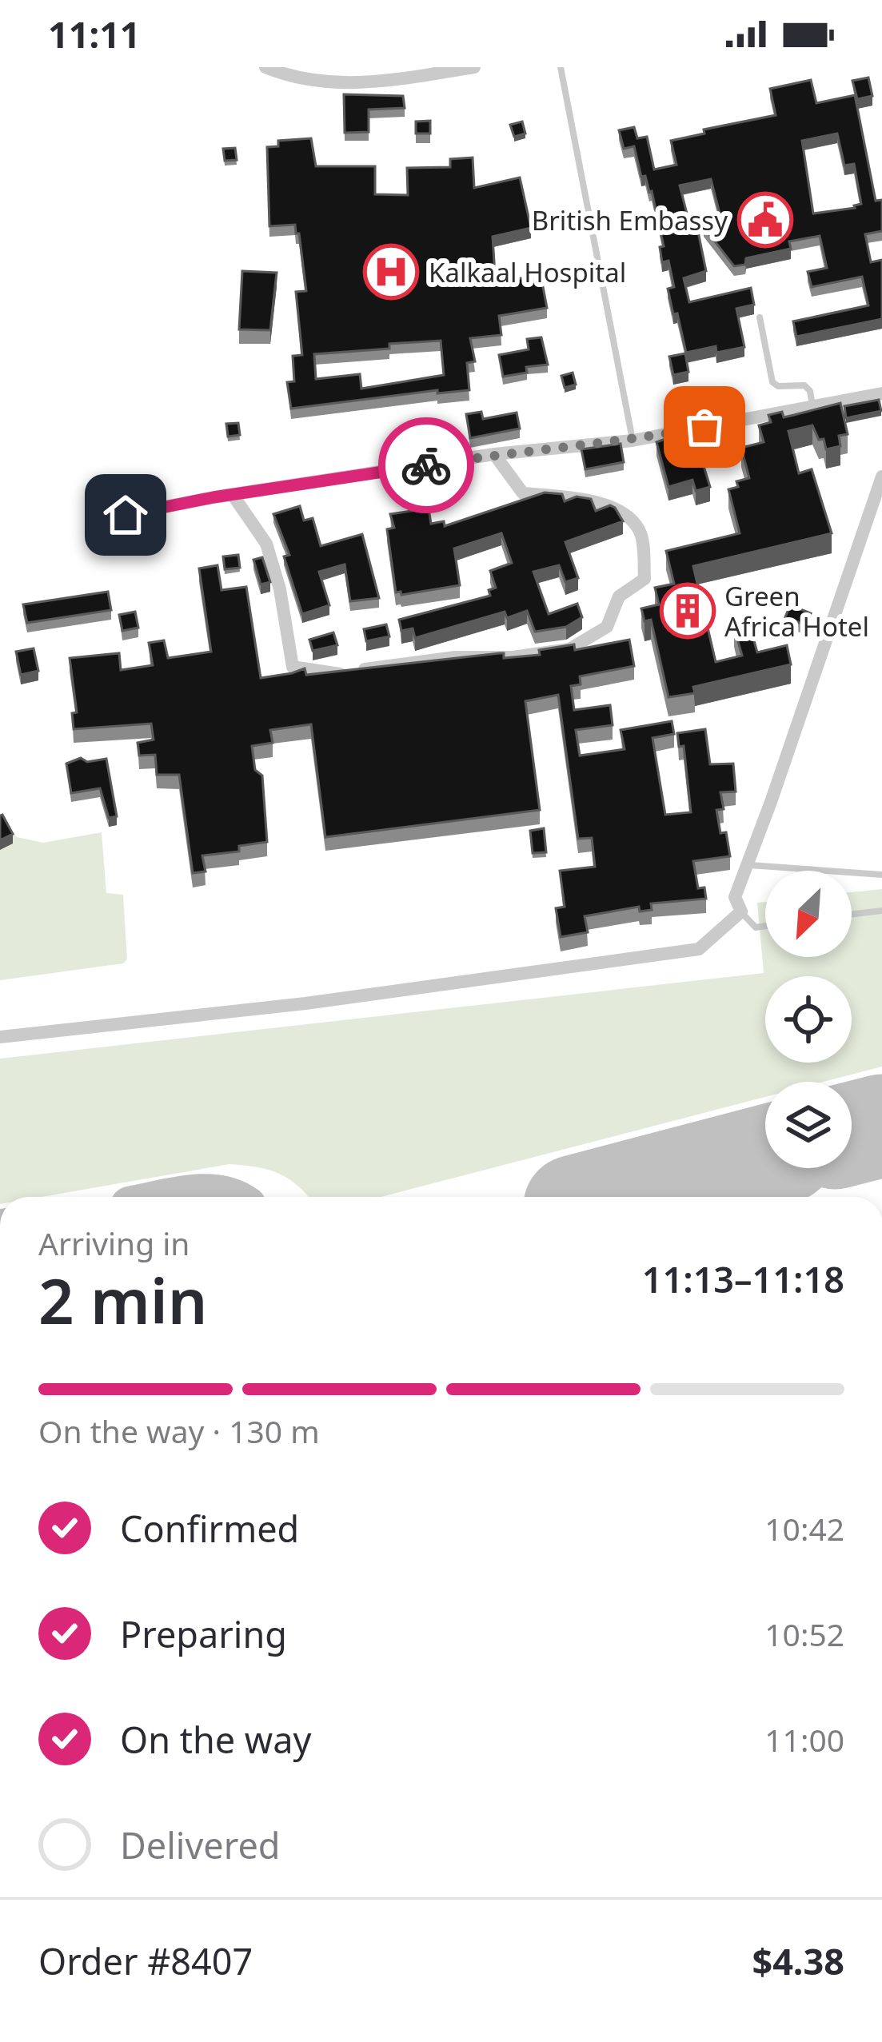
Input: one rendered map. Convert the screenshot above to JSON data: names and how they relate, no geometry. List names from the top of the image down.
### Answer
{
  "places": {
    "public building": ["British Embassy"],
    "hospital": ["Kalkaal Hospital"],
    "building": ["Green Africa Hotel"]
  },
  "north": "bottom left",
  "page": {
    "status": "11:11",
    "heading": ["2 min", "Arriving in", "11:13–11:18"],
    "panel": ["Order #8407", "$4.38"],
    "bar": "On the way · 130 m",
    "list": [
      ["Confirmed", "10:42"],
      ["Preparing", "10:52"],
      ["On the way", "11:00"],
      "Delivered"
    ]
  }
}
